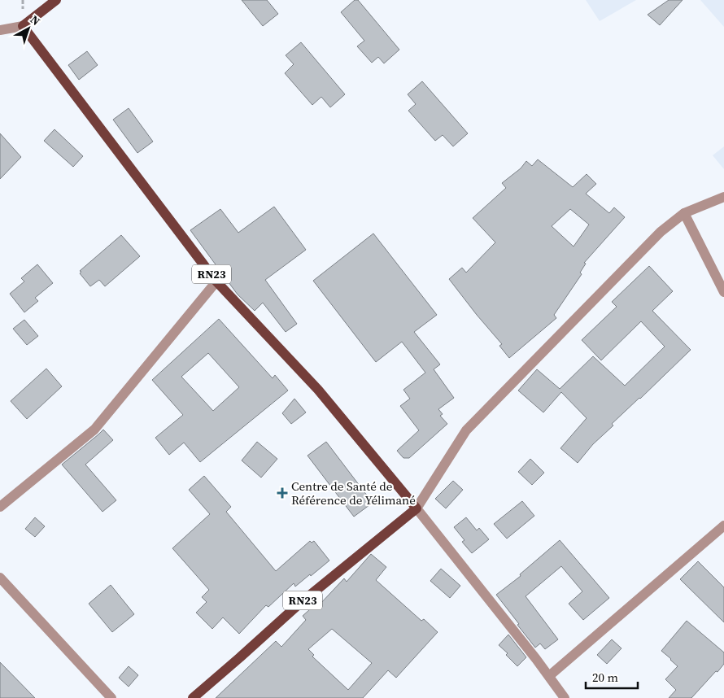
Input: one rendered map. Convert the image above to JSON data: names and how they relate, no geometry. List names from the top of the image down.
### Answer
{
  "streets": {
    "main road": ["RN23"]
  },
  "places": {
    "health": ["Centre de Santé de Référence de Yélimané"]
  },
  "scale_bar": "20 m",
  "north": "top right"
}
